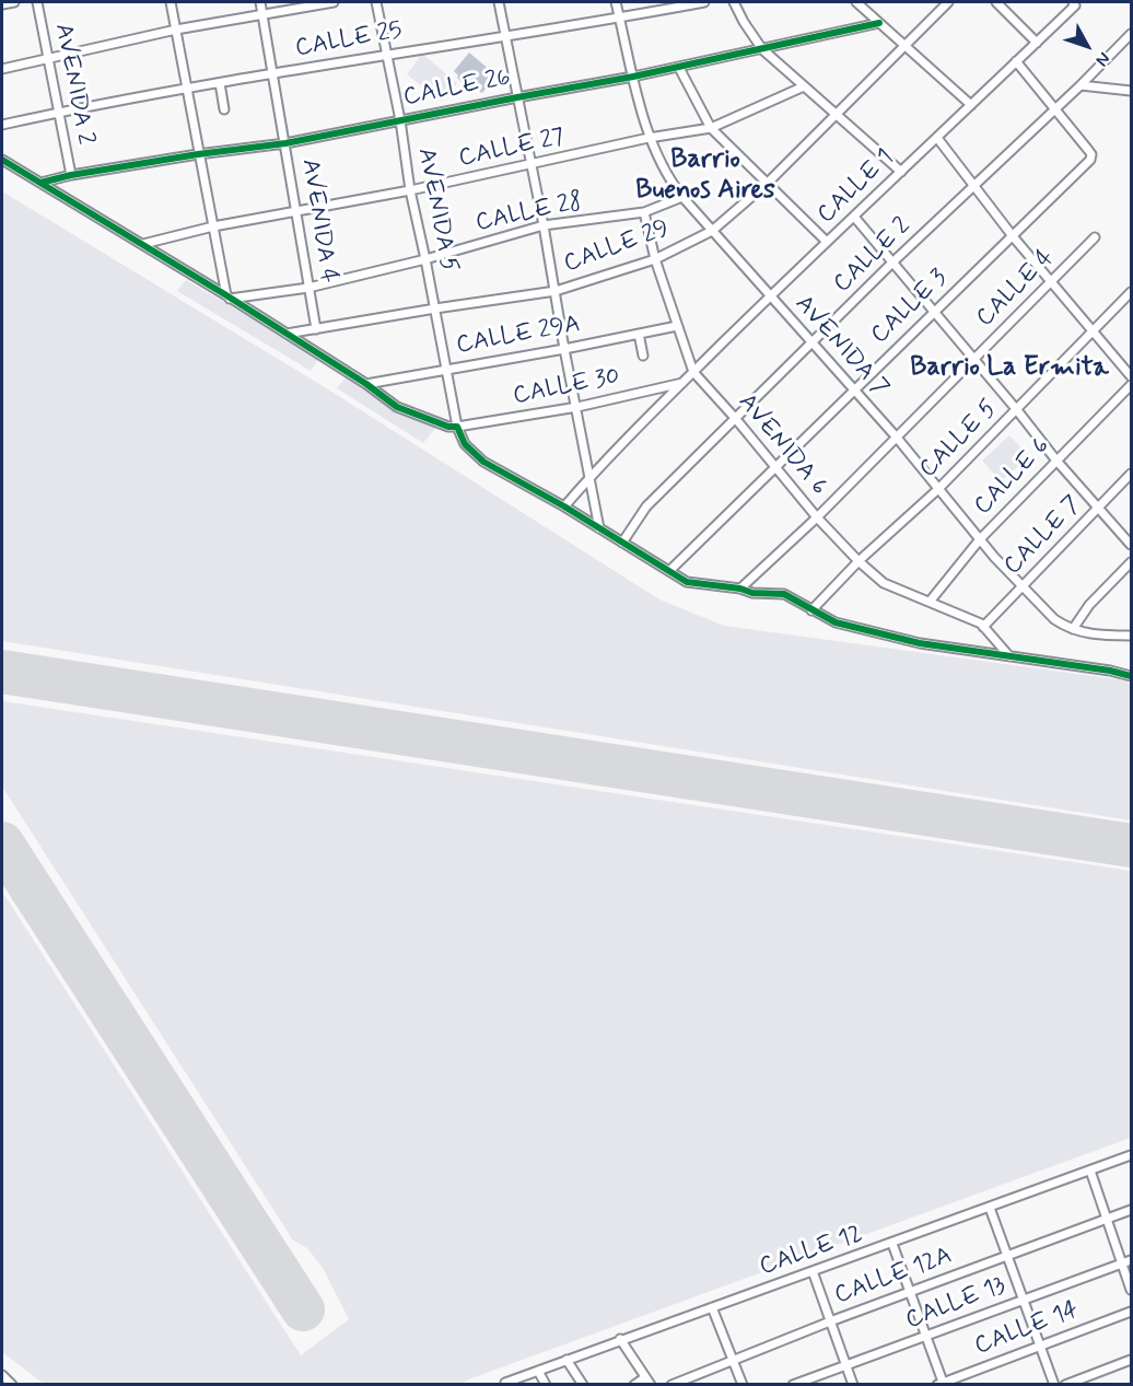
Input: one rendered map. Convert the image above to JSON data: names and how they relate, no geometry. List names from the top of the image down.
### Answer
{
  "streets": {
    "street": [
      "CALLE 25",
      "AVENIDA 2",
      "CALLE 26",
      "CALLE 27",
      "CALLE 1",
      "AVENIDA 5",
      "CALLE 28",
      "AVENIDA 4",
      "CALLE 29",
      "CALLE 2",
      "CALLE 4",
      "CALLE 3",
      "CALLE 29A",
      "AVENIDA 7",
      "CALLE 30",
      "CALLE 5",
      "AVENIDA 6",
      "CALLE 6",
      "CALLE 7",
      "CALLE 12",
      "CALLE 12A",
      "CALLE 13",
      "CALLE 14"
    ]
  },
  "crossings": [
    ["CALLE 25", "AVENIDA 2"],
    ["CALLE 25", "AVENIDA 5"],
    ["CALLE 25", "AVENIDA 4"],
    ["CALLE 25", "AVENIDA 7"],
    ["AVENIDA 2", "CALLE 26"],
    ["CALLE 26", "AVENIDA 5"],
    ["CALLE 26", "AVENIDA 4"],
    ["CALLE 26", "AVENIDA 7"],
    ["CALLE 27", "AVENIDA 5"],
    ["CALLE 27", "AVENIDA 4"],
    ["CALLE 27", "AVENIDA 7"],
    ["CALLE 1", "AVENIDA 7"],
    ["CALLE 1", "CALLE 30"],
    ["CALLE 1", "AVENIDA 6"],
    ["AVENIDA 5", "CALLE 28"],
    ["AVENIDA 5", "CALLE 29"],
    ["AVENIDA 5", "CALLE 29A"],
    ["AVENIDA 5", "CALLE 30"],
    ["CALLE 28", "AVENIDA 4"],
    ["CALLE 28", "AVENIDA 7"],
    ["CALLE 28", "AVENIDA 6"],
    ["AVENIDA 4", "CALLE 29"],
    ["CALLE 29", "AVENIDA 7"],
    ["CALLE 29", "AVENIDA 6"],
    ["CALLE 2", "CALLE 3"],
    ["CALLE 2", "AVENIDA 7"],
    ["CALLE 2", "AVENIDA 6"],
    ["CALLE 4", "AVENIDA 7"],
    ["CALLE 4", "AVENIDA 6"],
    ["CALLE 3", "AVENIDA 7"],
    ["CALLE 3", "AVENIDA 6"],
    ["CALLE 29A", "AVENIDA 6"],
    ["AVENIDA 7", "CALLE 5"],
    ["AVENIDA 7", "CALLE 6"],
    ["AVENIDA 7", "CALLE 7"],
    ["CALLE 5", "AVENIDA 6"],
    ["AVENIDA 6", "CALLE 6"],
    ["AVENIDA 6", "CALLE 7"]
  ],
  "districts": ["Barrio Buenos Aires", "Barrio La Ermita"],
  "north": "bottom right"
}
